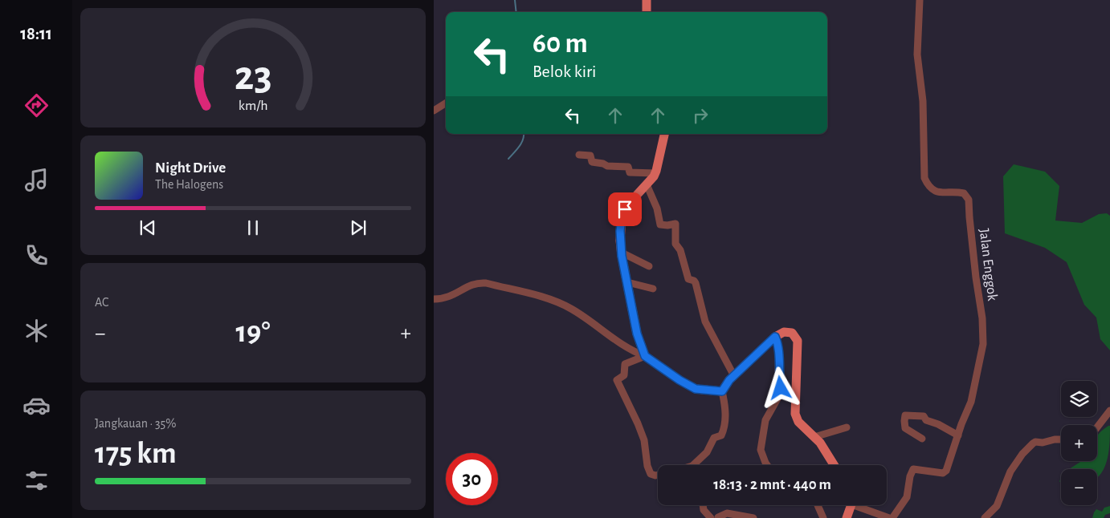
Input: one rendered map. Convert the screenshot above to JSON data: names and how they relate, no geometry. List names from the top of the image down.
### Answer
{
  "streets": {
    "street": ["Jalan Enggok"]
  },
  "page": {
    "tabs": "18:11",
    "turn": ["60 m", "Belok kiri"],
    "song": ["Night Drive", "The Halogens"],
    "tile": [
      "AC",
      ["Jangkauan · 35%", "175 km"]
    ],
    "heat": ["−", "19°", "+"],
    "map_buttons": ["+", "−"],
    "limit": "30",
    "trip": "18:13 · 2 mnt · 440 m",
    "gauge": ["23", "km/h"]
  }
}
